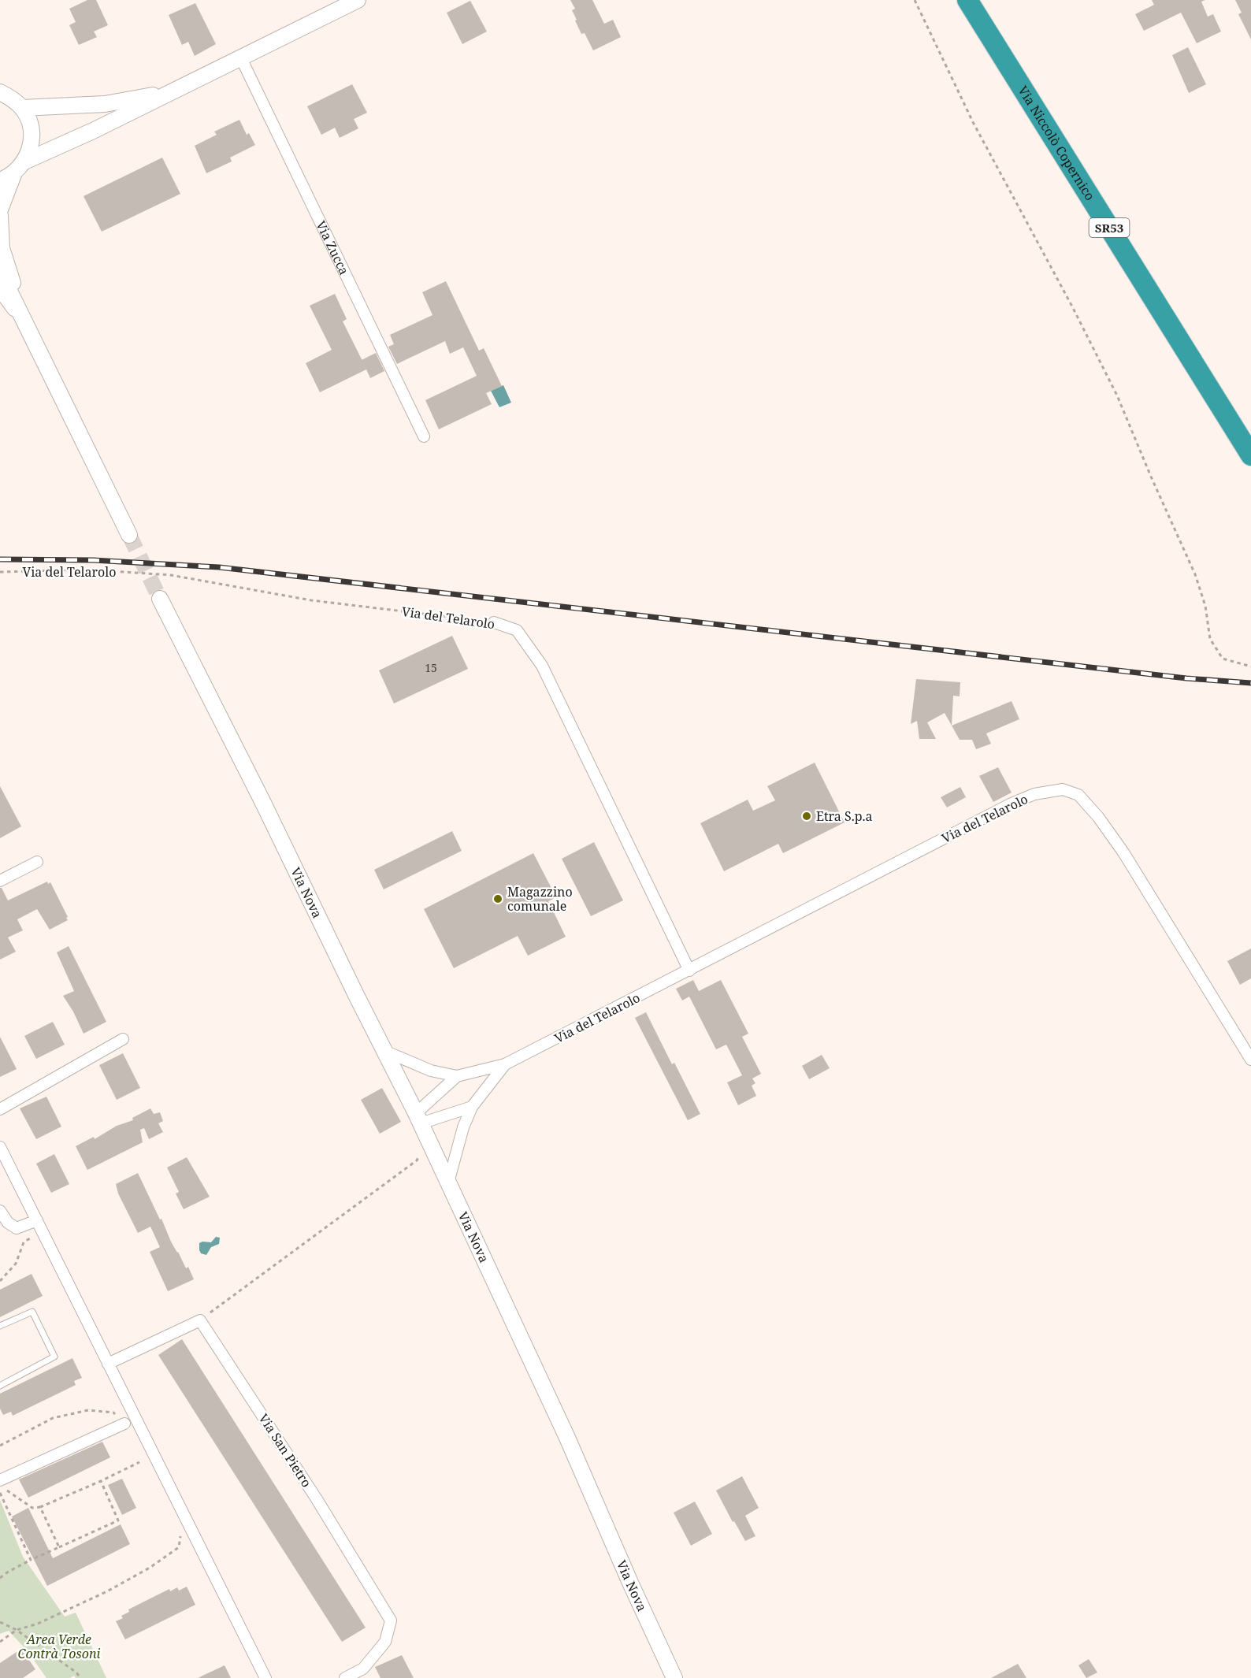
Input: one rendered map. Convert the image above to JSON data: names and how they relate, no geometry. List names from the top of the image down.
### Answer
{
  "streets": {
    "highway": ["Via Niccolò Copernico", "SR53"],
    "street": [
      "Via Zucca",
      "Via del Telarolo",
      "Via Nova",
      "Via San Pietro"
    ]
  },
  "parks": ["Area Verde Contrà Tosoni"],
  "places": ["Etra S.p.a", "Magazzino comunale"],
  "house_numbers": ["15"]
}
